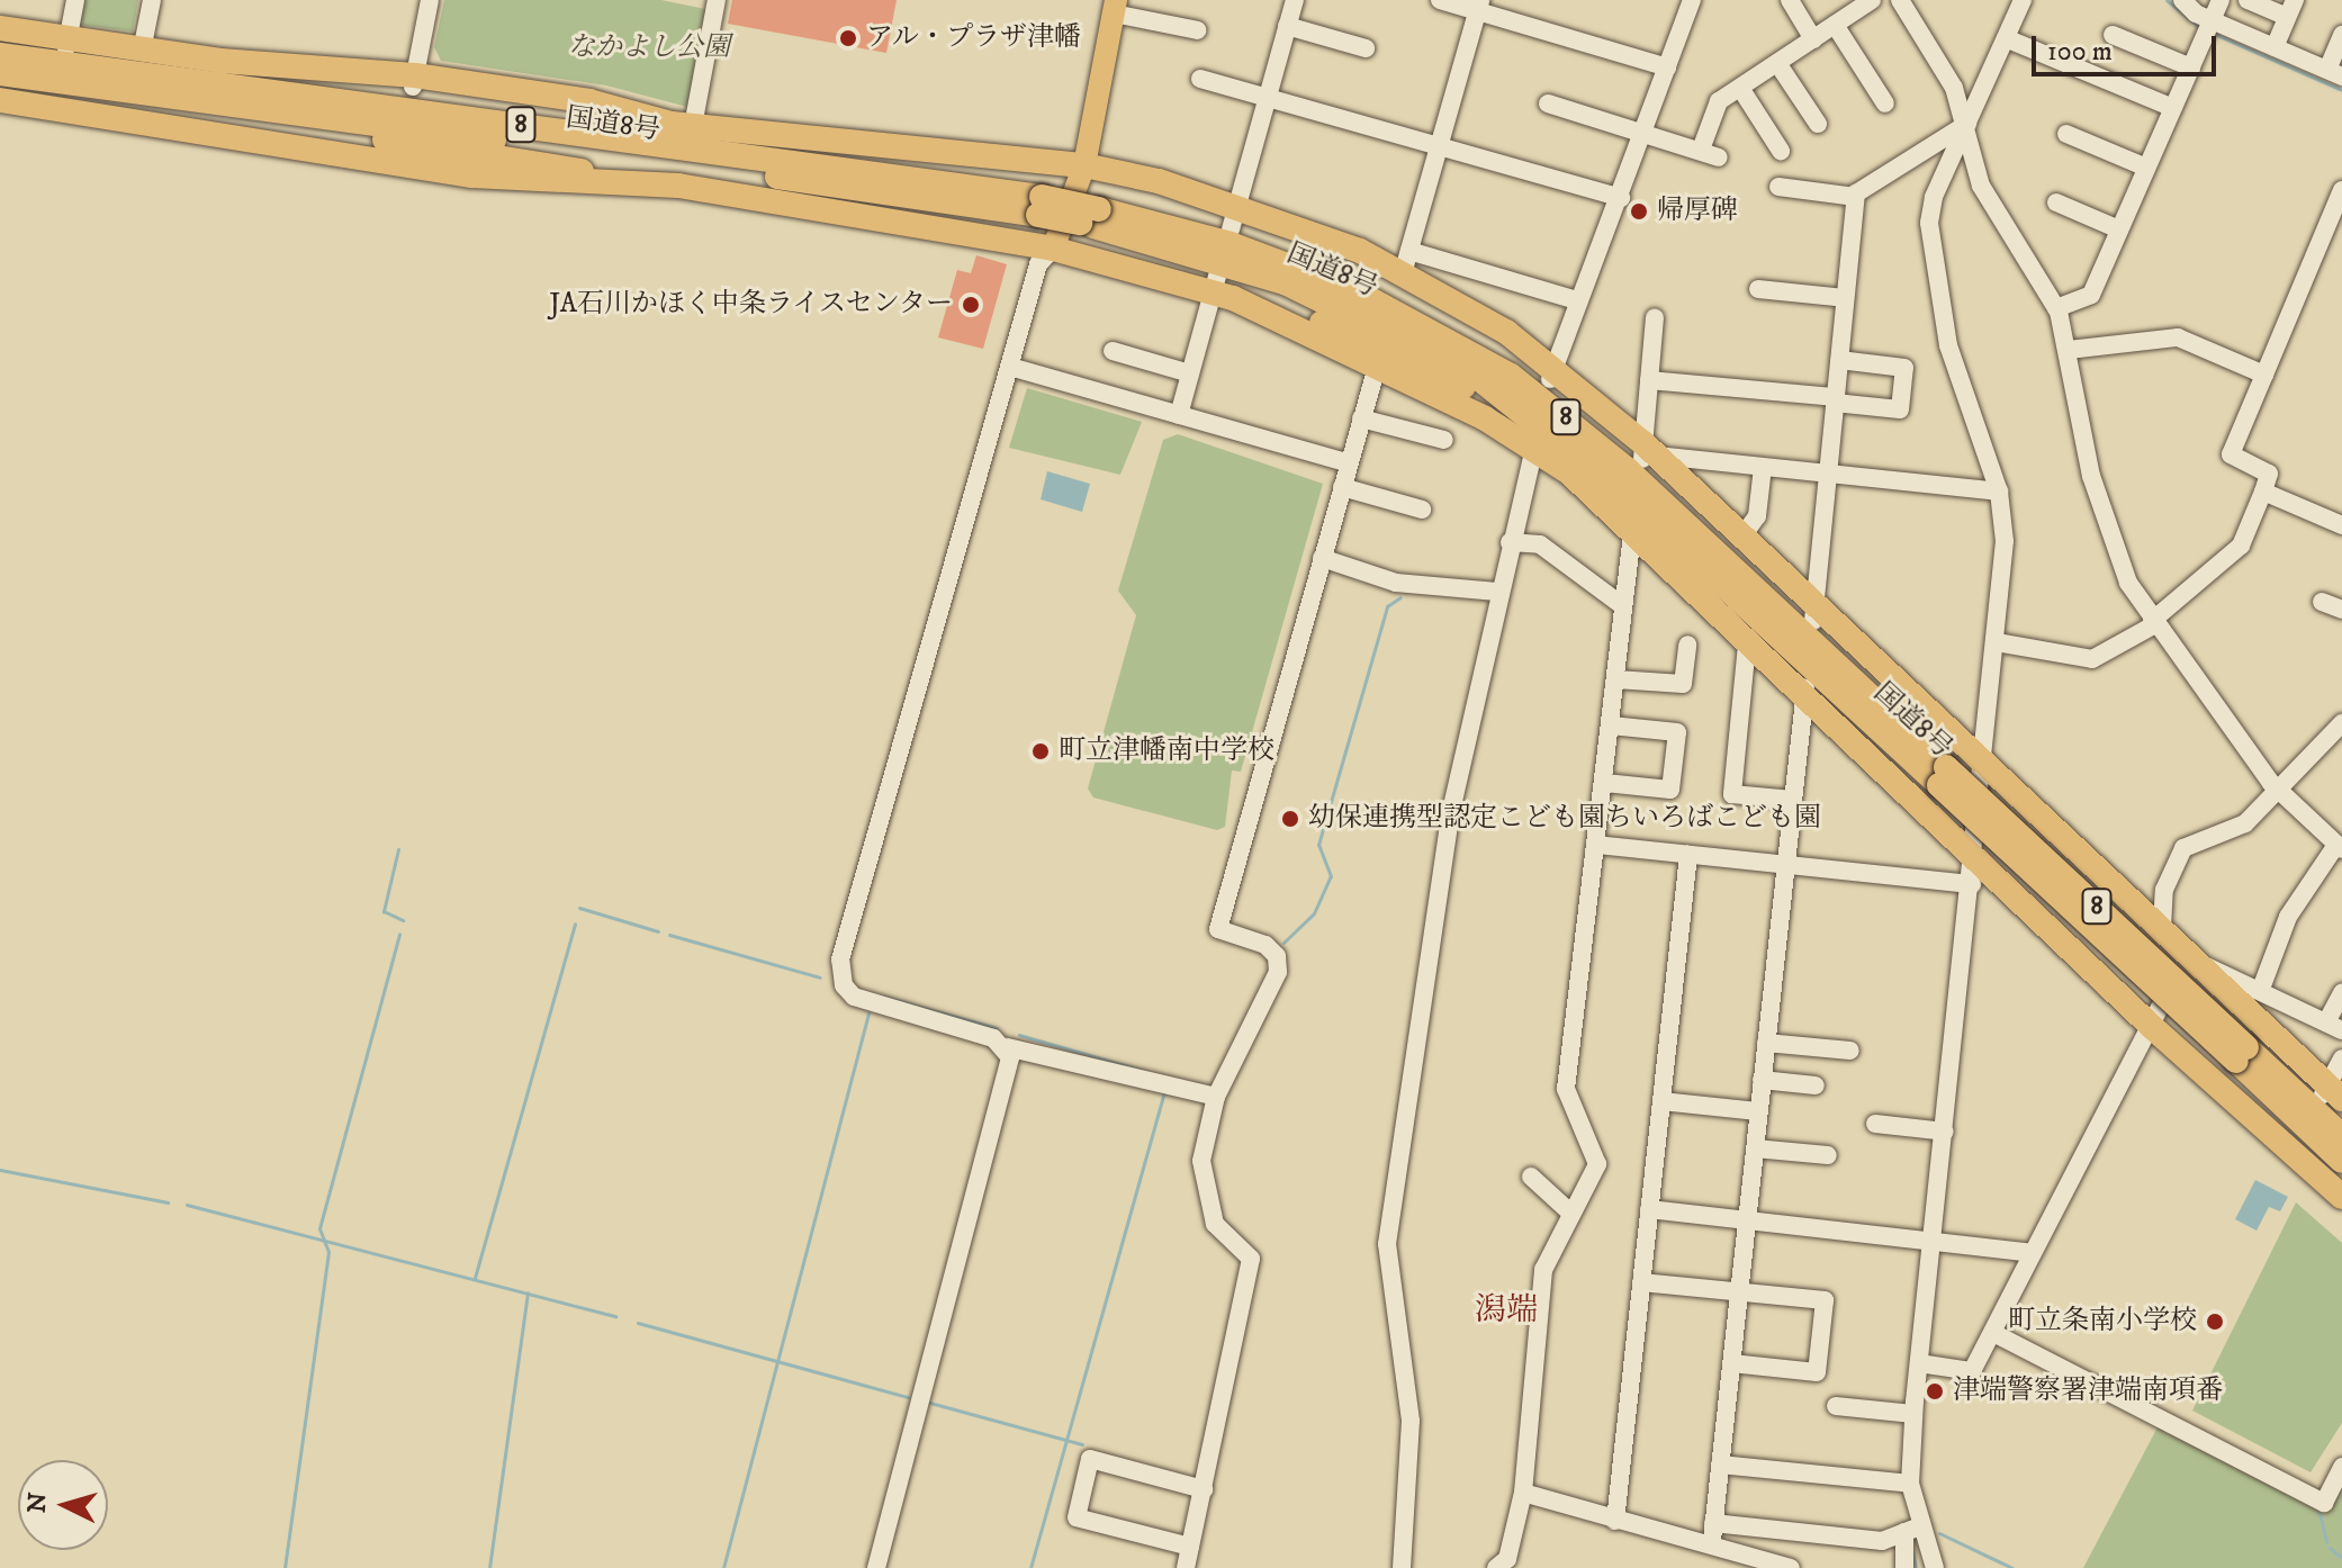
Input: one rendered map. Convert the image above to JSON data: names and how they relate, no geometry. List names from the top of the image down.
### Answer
{
  "streets": {
    "highway": ["8", "国道8号"]
  },
  "crossings": [
    ["8", "国道8号"]
  ],
  "districts": ["潟端"],
  "parks": ["なかよし公園"],
  "places": [
    "アル・プラザ津幡",
    "帰厚碑",
    "JA石川かほく中条ライスセンター",
    "町立津幡南中学校",
    "幼保連携型認定こども園ちいろばこども園",
    "町立条南小学校",
    "津端警察署津端南項番"
  ],
  "scale_bar": "100 m",
  "north": "left"
}
